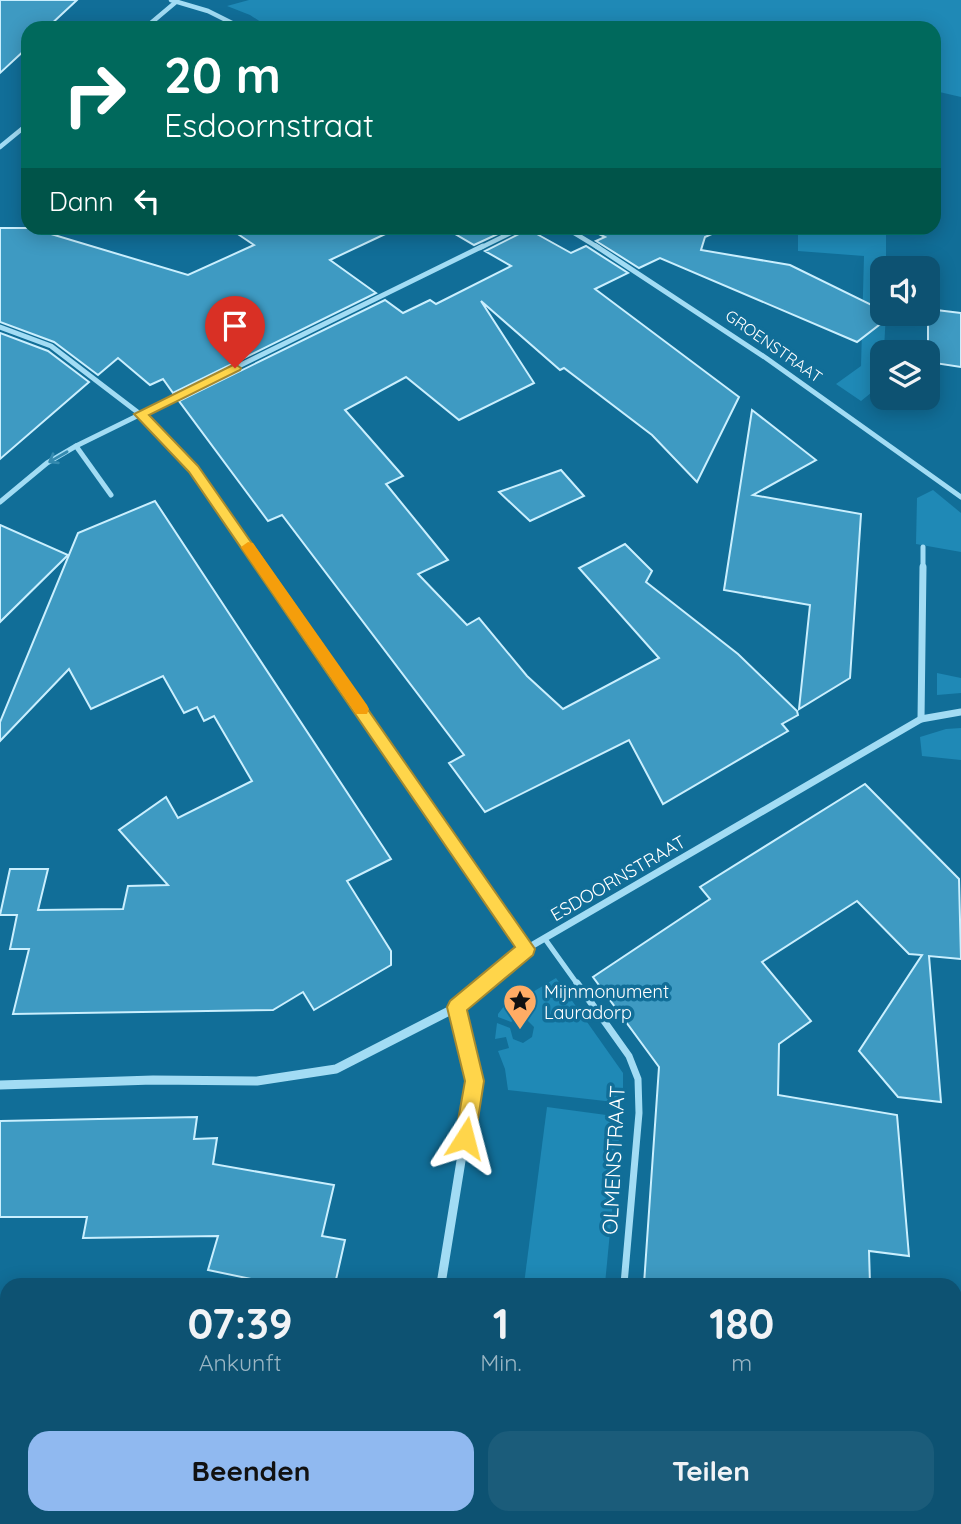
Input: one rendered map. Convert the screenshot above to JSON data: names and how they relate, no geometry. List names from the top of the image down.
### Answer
{
  "streets": {
    "street": ["GROENSTRAAT", "ESDOORNSTRAAT"],
    "lane": ["OLMENSTRAAT"]
  },
  "crossings": [
    ["ESDOORNSTRAAT", "OLMENSTRAAT"]
  ],
  "places": {
    "place": ["Mijnmonument Lauradorp"]
  },
  "page": {
    "turn": ["20 m", "Esdoornstraat"],
    "then": "Dann",
    "eta": [
      "07:39",
      "Ankunft",
      "1",
      "Min.",
      "180",
      "m"
    ],
    "buttons": ["Beenden", "Teilen"]
  }
}
